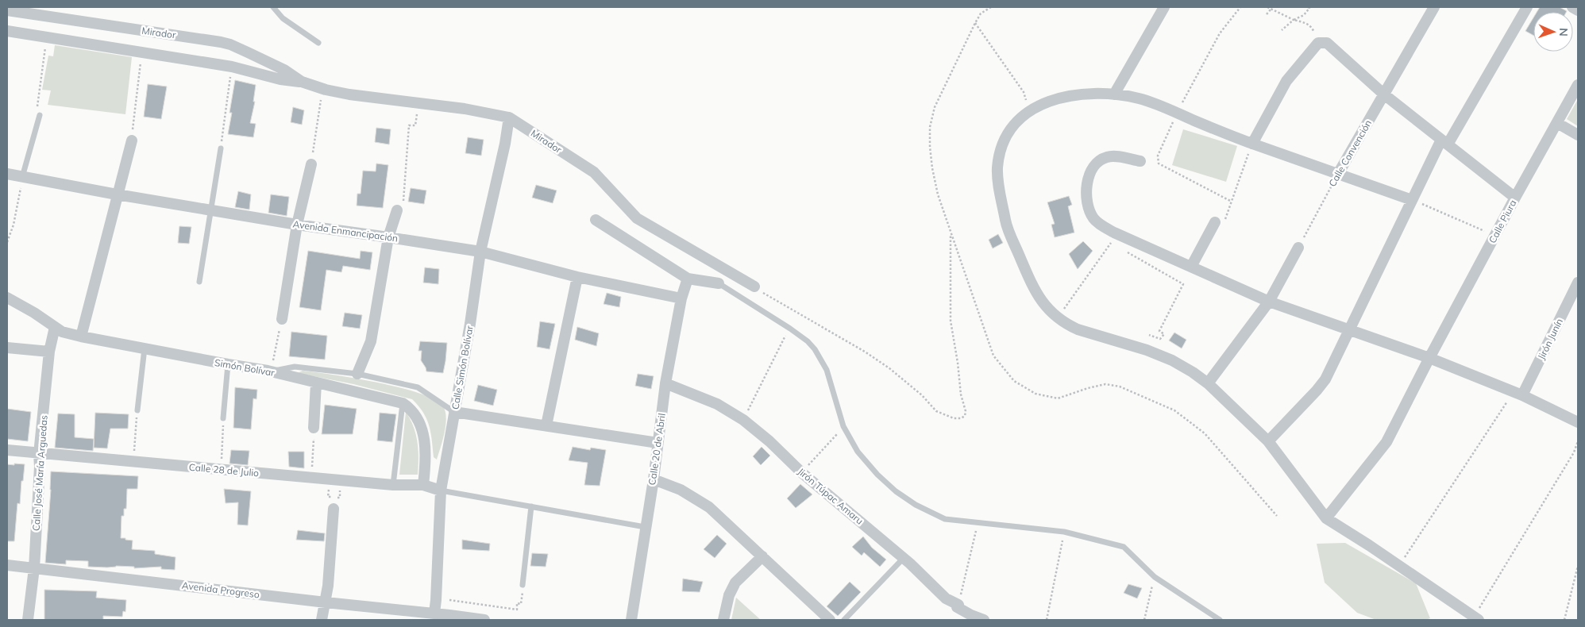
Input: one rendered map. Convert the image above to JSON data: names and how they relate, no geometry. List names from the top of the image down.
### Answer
{
  "streets": {
    "street": [
      "Mirador",
      "Calle Convención",
      "Calle Piura",
      "Avenida Enmancipación",
      "Jirón Junín",
      "Simón Bolívar",
      "Calle Simón Bolívar",
      "Calle 20 de Abril",
      "Calle 28 de Julio",
      "Calle José María Arguedas",
      "Jirón Túpac Amaru",
      "Avenida Progreso"
    ]
  },
  "crossings": [
    ["Mirador", "Calle Simón Bolívar"],
    ["Avenida Enmancipación", "Calle Simón Bolívar"],
    ["Avenida Enmancipación", "Calle 20 de Abril"],
    ["Simón Bolívar", "Calle José María Arguedas"],
    ["Calle Simón Bolívar", "Calle 28 de Julio"],
    ["Calle Simón Bolívar", "Avenida Progreso"],
    ["Calle 20 de Abril", "Jirón Túpac Amaru"],
    ["Calle 28 de Julio", "Calle José María Arguedas"],
    ["Calle José María Arguedas", "Avenida Progreso"]
  ],
  "north": "right"
}
